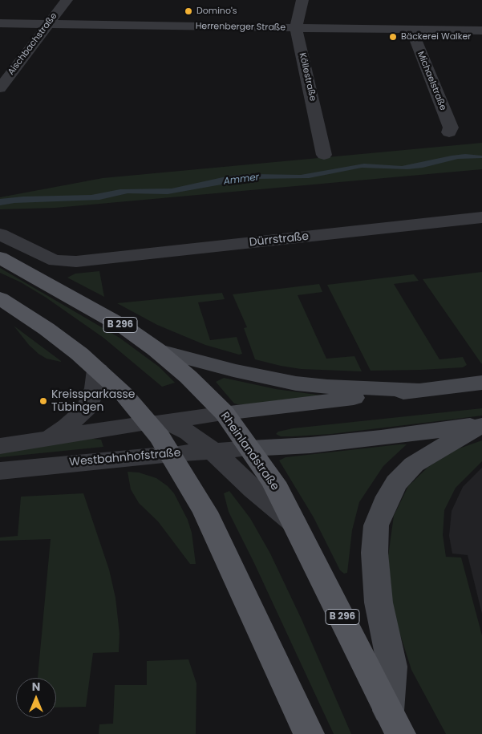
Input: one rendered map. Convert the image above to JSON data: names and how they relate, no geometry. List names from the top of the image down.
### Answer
{
  "streets": {
    "main road": ["B 296", "Rheinlandstraße"],
    "street": [
      "Herrenberger Straße",
      "Aischbachstraße",
      "Köllestraße",
      "Michaelstraße",
      "Dürrstraße",
      "Westbahnhofstraße"
    ]
  },
  "crossings": [
    ["Herrenberger Straße", "Aischbachstraße"],
    ["Herrenberger Straße", "Köllestraße"],
    ["Herrenberger Straße", "Michaelstraße"],
    ["B 296", "Rheinlandstraße"],
    ["Rheinlandstraße", "Westbahnhofstraße"]
  ],
  "water": ["Ammer"],
  "places": ["Domino's", "Bäckerei Walker", "Kreissparkasse Tübingen"],
  "north": "top"
}
